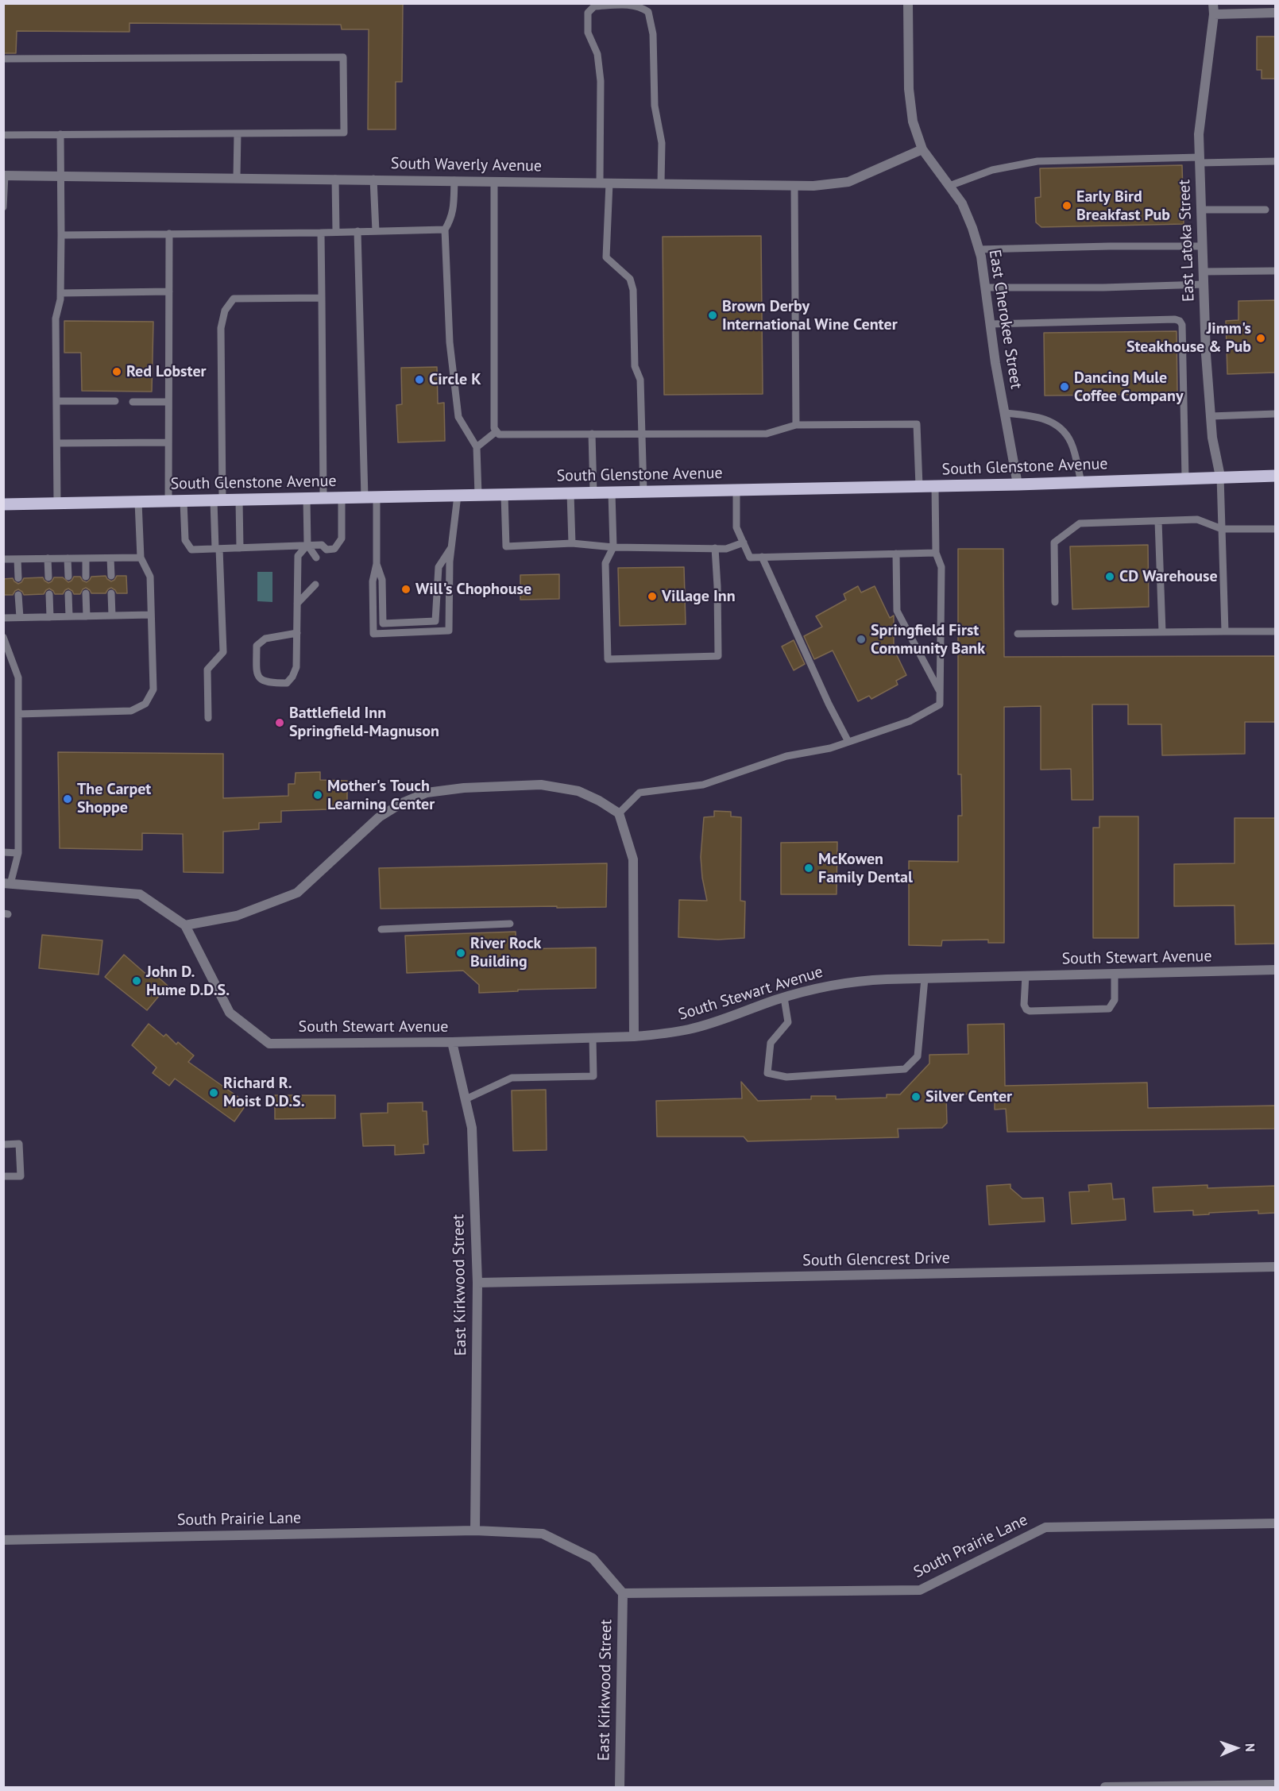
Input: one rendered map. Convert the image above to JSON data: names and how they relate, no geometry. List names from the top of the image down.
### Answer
{
  "streets": {
    "main road": ["South Glenstone Avenue"],
    "street": [
      "South Waverly Avenue",
      "East Latoka Street",
      "East Cherokee Street",
      "South Stewart Avenue",
      "South Glencrest Drive",
      "East Kirkwood Street",
      "South Prairie Lane"
    ]
  },
  "crossings": [
    ["South Waverly Avenue", "East Cherokee Street"],
    ["East Latoka Street", "South Glenstone Avenue"],
    ["East Cherokee Street", "South Glenstone Avenue"],
    ["South Stewart Avenue", "East Kirkwood Street"],
    ["South Glencrest Drive", "East Kirkwood Street"],
    ["East Kirkwood Street", "South Prairie Lane"]
  ],
  "places": [
    "Early Bird Breakfast Pub",
    "Brown Derby International Wine Center",
    "Jimm's Steakhouse & Pub",
    "Red Lobster",
    "Circle K",
    "Dancing Mule Coffee Company",
    "CD Warehouse",
    "Will's Chophouse",
    "Village Inn",
    "Springfield First Community Bank",
    "Battlefield Inn Springfield-Magnuson",
    "Mother's Touch Learning Center",
    "The Carpet Shoppe",
    "McKowen Family Dental",
    "River Rock Building",
    "John D. Hume D.D.S.",
    "Richard R. Moist D.D.S.",
    "Silver Center"
  ],
  "north": "right"
}
